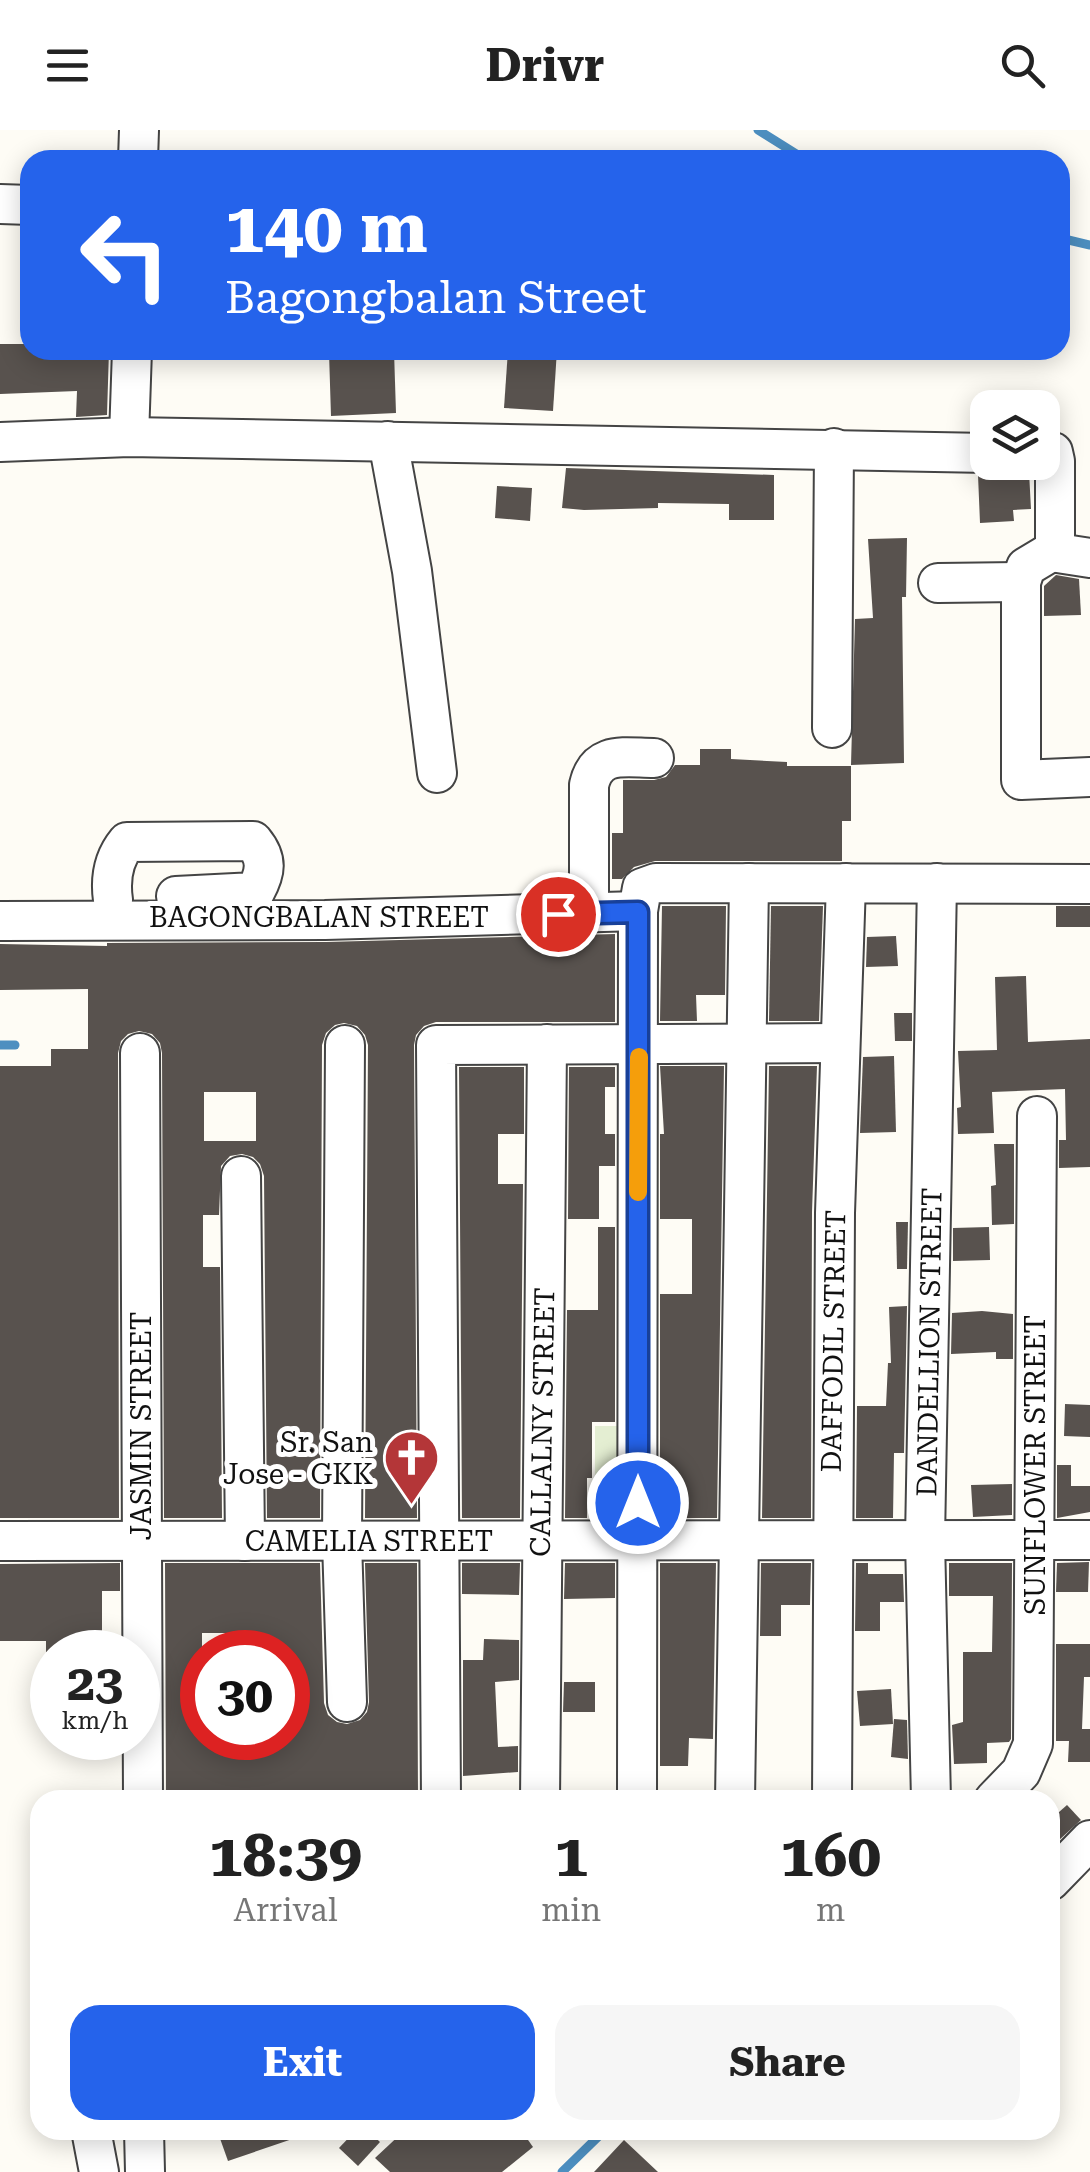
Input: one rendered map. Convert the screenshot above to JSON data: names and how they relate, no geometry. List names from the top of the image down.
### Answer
{
  "streets": {
    "street": [
      "BAGONGBALAN STREET",
      "DAFFODIL STREET",
      "DANDELLION STREET",
      "CALLALNY STREET",
      "JASMIN STREET",
      "SUNFLOWER STREET",
      "CAMELIA STREET"
    ]
  },
  "crossings": [
    ["DAFFODIL STREET", "CAMELIA STREET"],
    ["CALLALNY STREET", "CAMELIA STREET"],
    ["JASMIN STREET", "CAMELIA STREET"]
  ],
  "places": {
    "church": ["Sr. San Jose - GKK"]
  },
  "page": {
    "header": "Drivr",
    "turn": ["140 m", "Bagongbalan Street"],
    "speed": "23 km/h",
    "limit": "30",
    "eta": [
      "18:39",
      "Arrival",
      "1",
      "min",
      "160",
      "m"
    ],
    "buttons": ["Exit", "Share"]
  }
}
